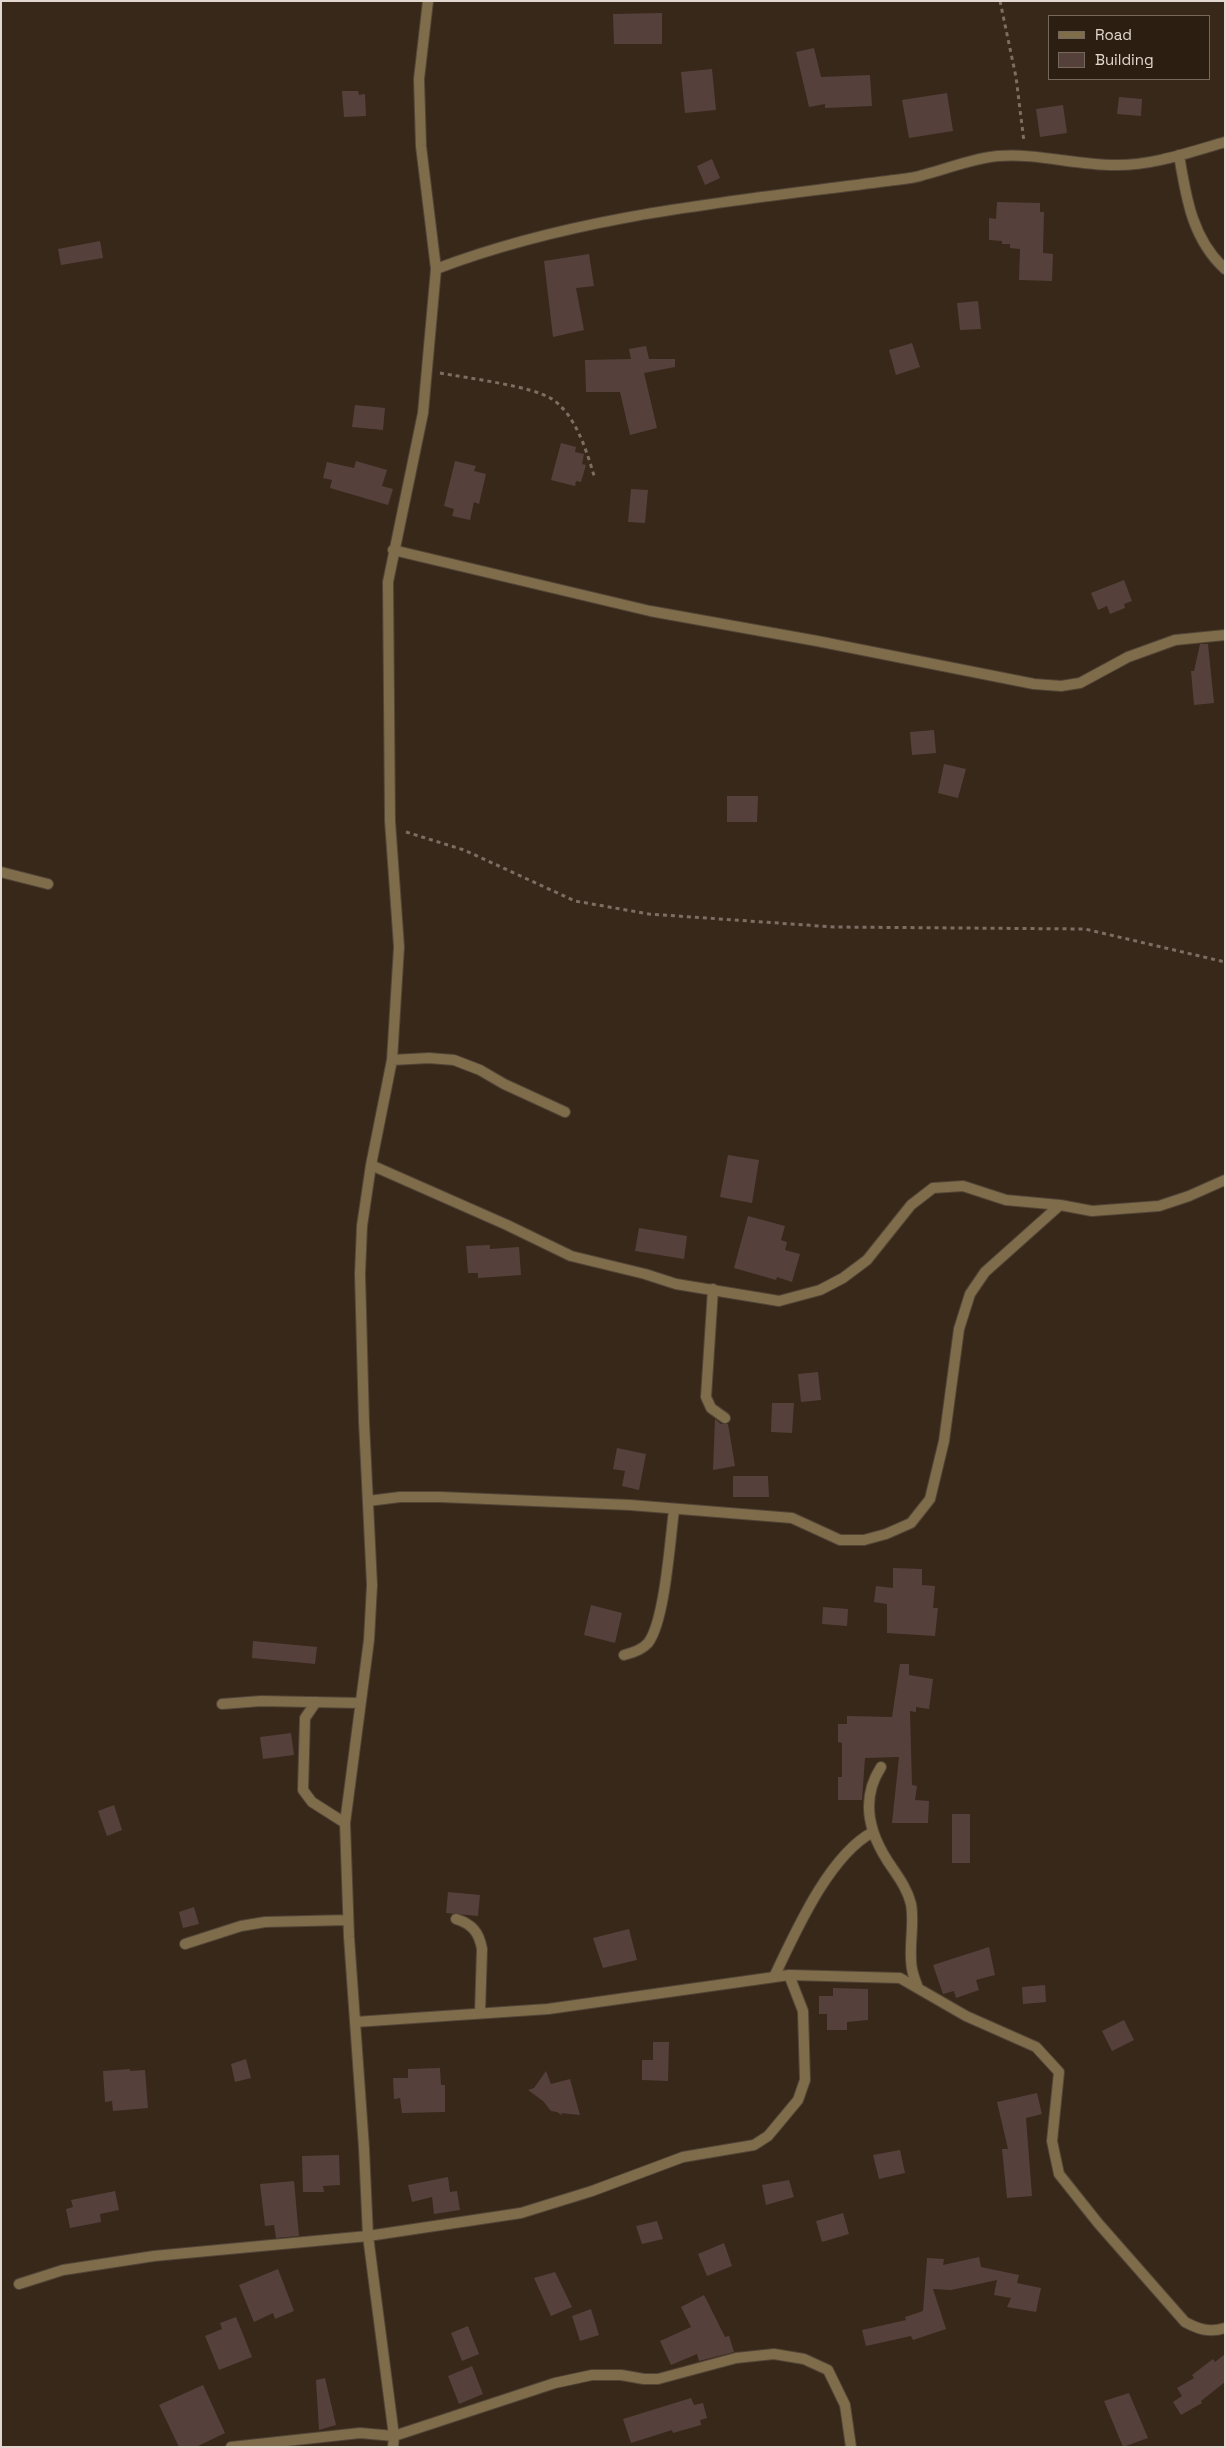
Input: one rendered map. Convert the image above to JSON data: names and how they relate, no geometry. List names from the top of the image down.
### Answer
{
  "legend": ["Road", "Building"]
}
